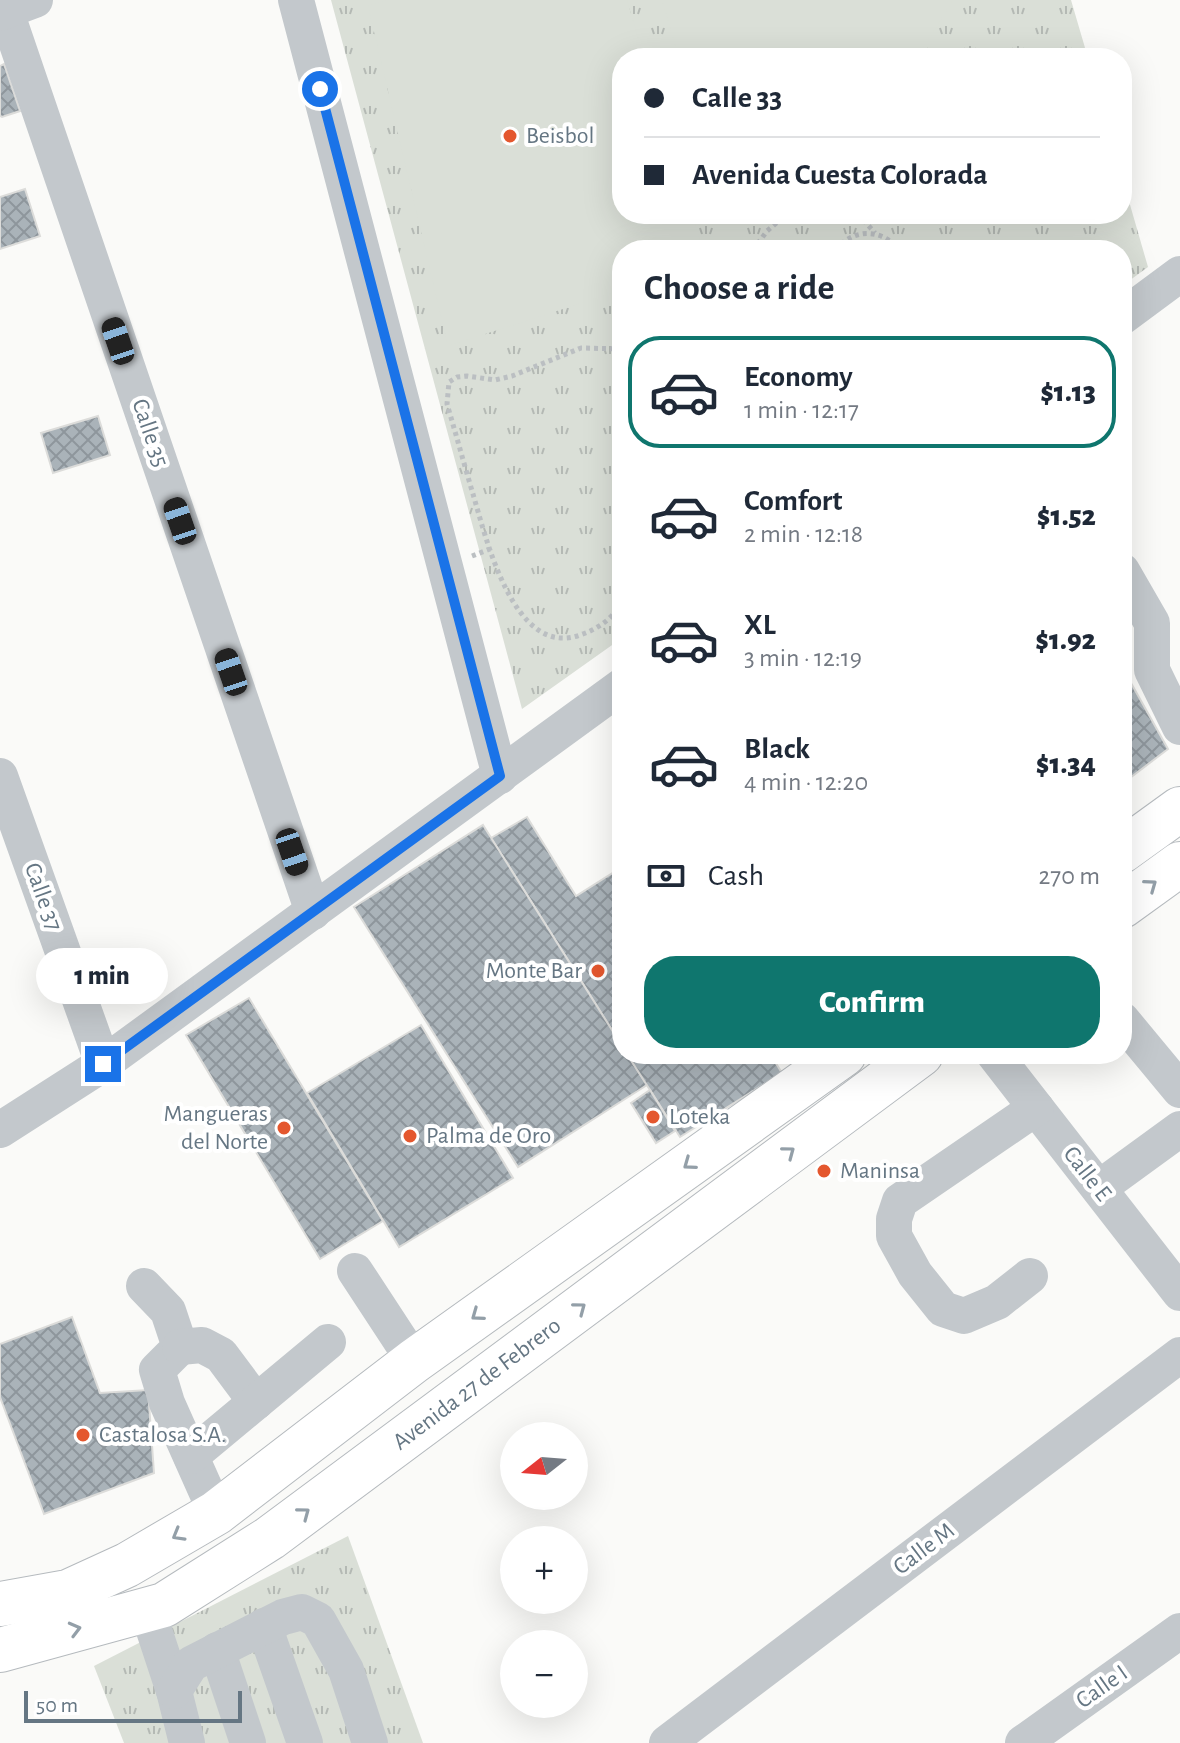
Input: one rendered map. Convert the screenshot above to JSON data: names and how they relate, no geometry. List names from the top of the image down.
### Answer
{
  "streets": {
    "main road": ["Avenida 27 de Febrero"],
    "street": [
      "Calle 35",
      "Calle 37",
      "Calle E",
      "Calle M",
      "Calle I"
    ]
  },
  "places": [
    "Beisbol",
    "Monte Bar",
    "Loteka",
    "Mangueras del Norte",
    "Palma de Oro",
    "Maninsa",
    "Castalosa S.A."
  ],
  "scale_bar": "50 m",
  "north": "left",
  "page": {
    "banner": ["Calle 33", "Avenida Cuesta Colorada"],
    "heading": "Choose a ride",
    "list": [
      {
        "name": "Economy",
        "note": "1 min · 12:17",
        "value": "$1.13"
      },
      {
        "name": "Comfort",
        "note": "2 min · 12:18",
        "value": "$1.52"
      },
      {
        "name": "XL",
        "note": "3 min · 12:19",
        "value": "$1.92"
      },
      {
        "name": "Black",
        "note": "4 min · 12:20",
        "value": "$1.34"
      }
    ],
    "pay": ["Cash", "270 m"],
    "buttons": "Confirm",
    "bubble": "1 min",
    "map_buttons": ["+", "−"],
    "scale": "50 m"
  }
}
